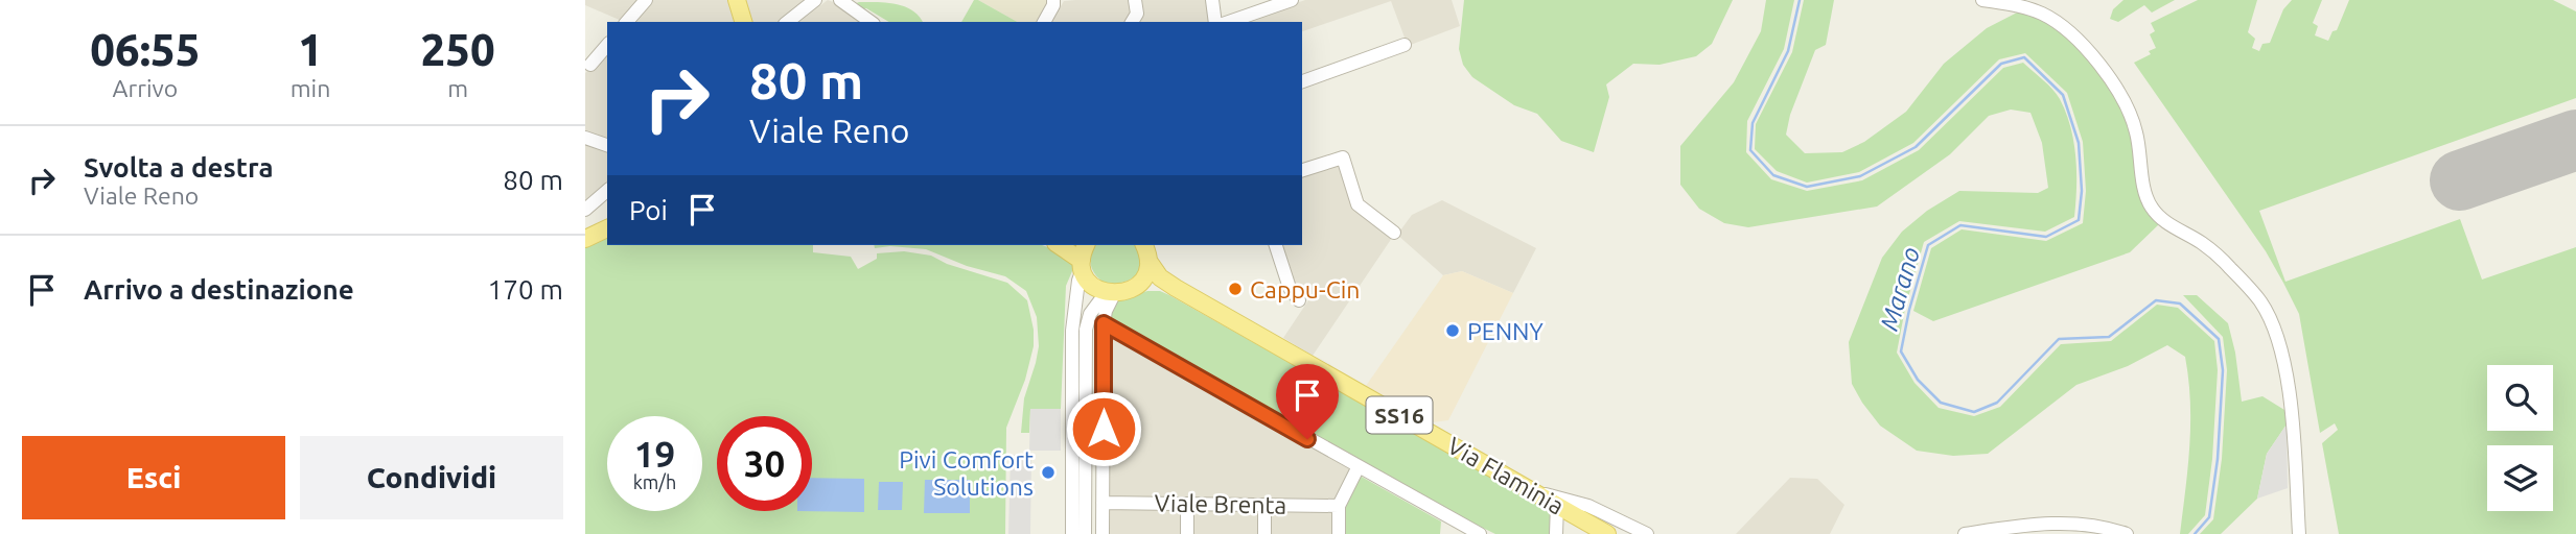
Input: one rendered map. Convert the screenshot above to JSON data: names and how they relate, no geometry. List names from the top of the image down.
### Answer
{
  "streets": {
    "main road": ["SS16", "Via Flaminia"],
    "street": ["Viale Brenta"]
  },
  "crossings": [
    ["SS16", "Via Flaminia"]
  ],
  "water": ["Marano"],
  "places": ["Cappu-Cin", "PENNY", "Pivi Comfort Solutions"],
  "page": {
    "eta": [
      "06:55",
      "Arrivo",
      "1",
      "min",
      "250",
      "m"
    ],
    "turn": ["80 m", "Viale Reno"],
    "list": [
      {
        "name": "Svolta a destra",
        "note": "Viale Reno",
        "value": "80 m"
      },
      {
        "name": "Arrivo a destinazione",
        "value": "170 m"
      }
    ],
    "then": "Poi",
    "speed": "19 km/h",
    "limit": "30",
    "buttons": ["Esci", "Condividi"]
  }
}
